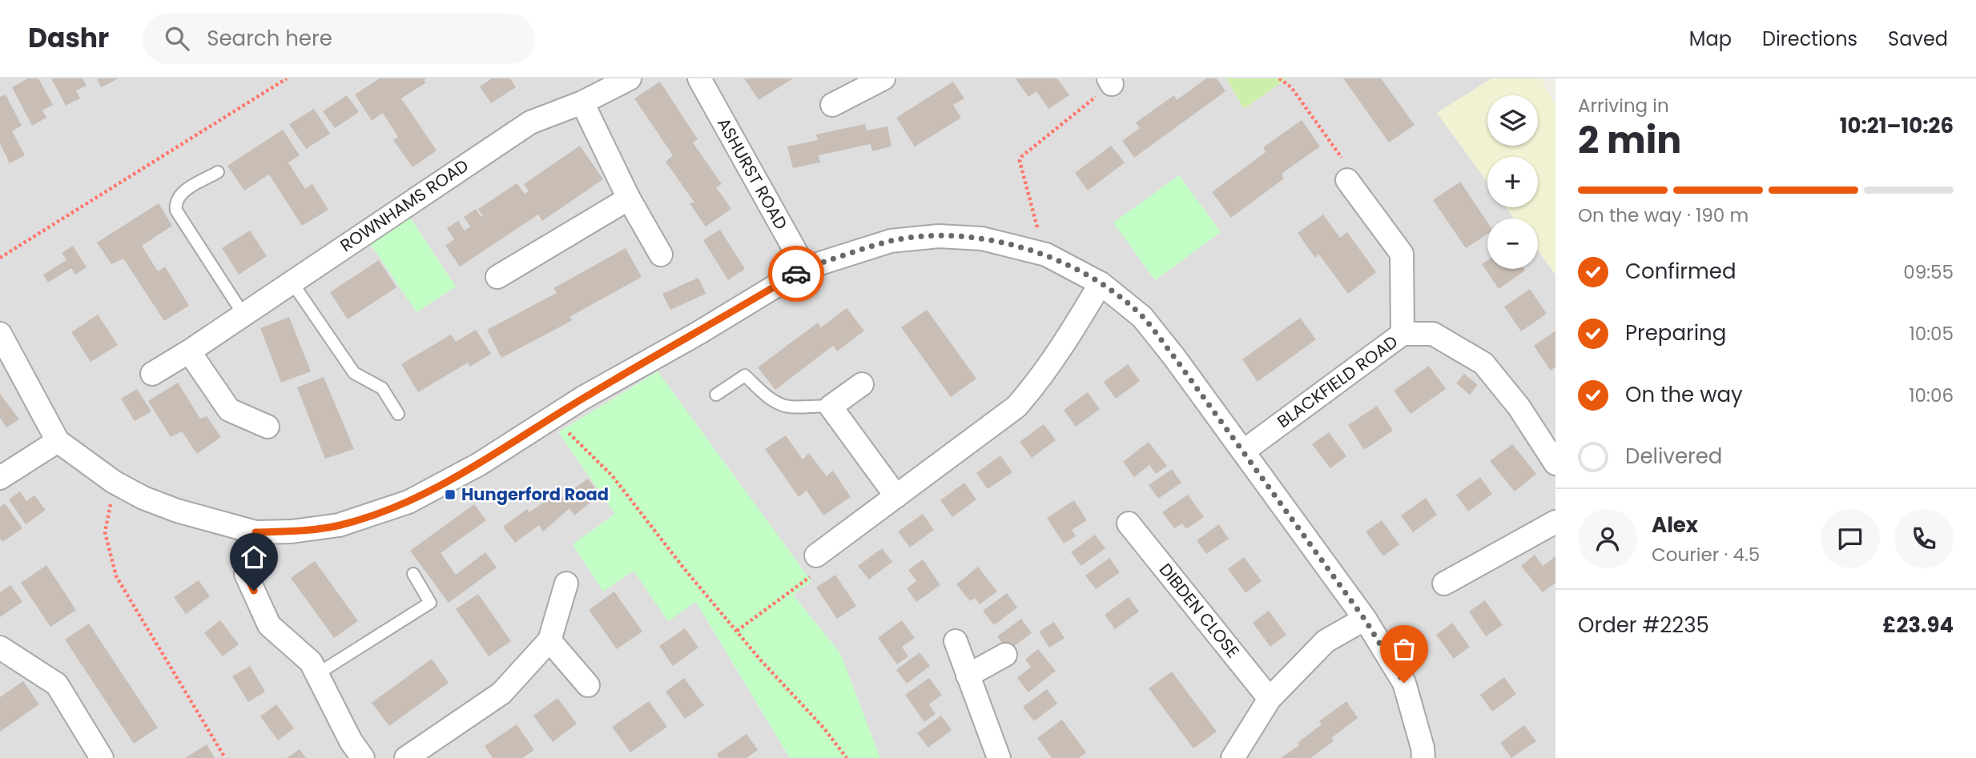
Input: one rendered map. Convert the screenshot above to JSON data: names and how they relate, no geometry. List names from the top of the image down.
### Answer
{
  "streets": {
    "street": [
      "ASHURST ROAD",
      "ROWNHAMS ROAD",
      "BLACKFIELD ROAD",
      "DIBDEN CLOSE"
    ]
  },
  "places": {
    "transit": ["Hungerford Road"]
  },
  "page": {
    "header": "Dashr",
    "search": "Search here",
    "nav": ["Map", "Directions", "Saved"],
    "heading": ["2 min", "Arriving in", "10:21–10:26"],
    "panel": [
      "Alex",
      "Courier · 4.5",
      "Order #2235",
      "£23.94"
    ],
    "map_buttons": ["+", "−"],
    "bar": "On the way · 190 m",
    "list": [
      ["Confirmed", "09:55"],
      ["Preparing", "10:05"],
      ["On the way", "10:06"],
      "Delivered"
    ]
  }
}
